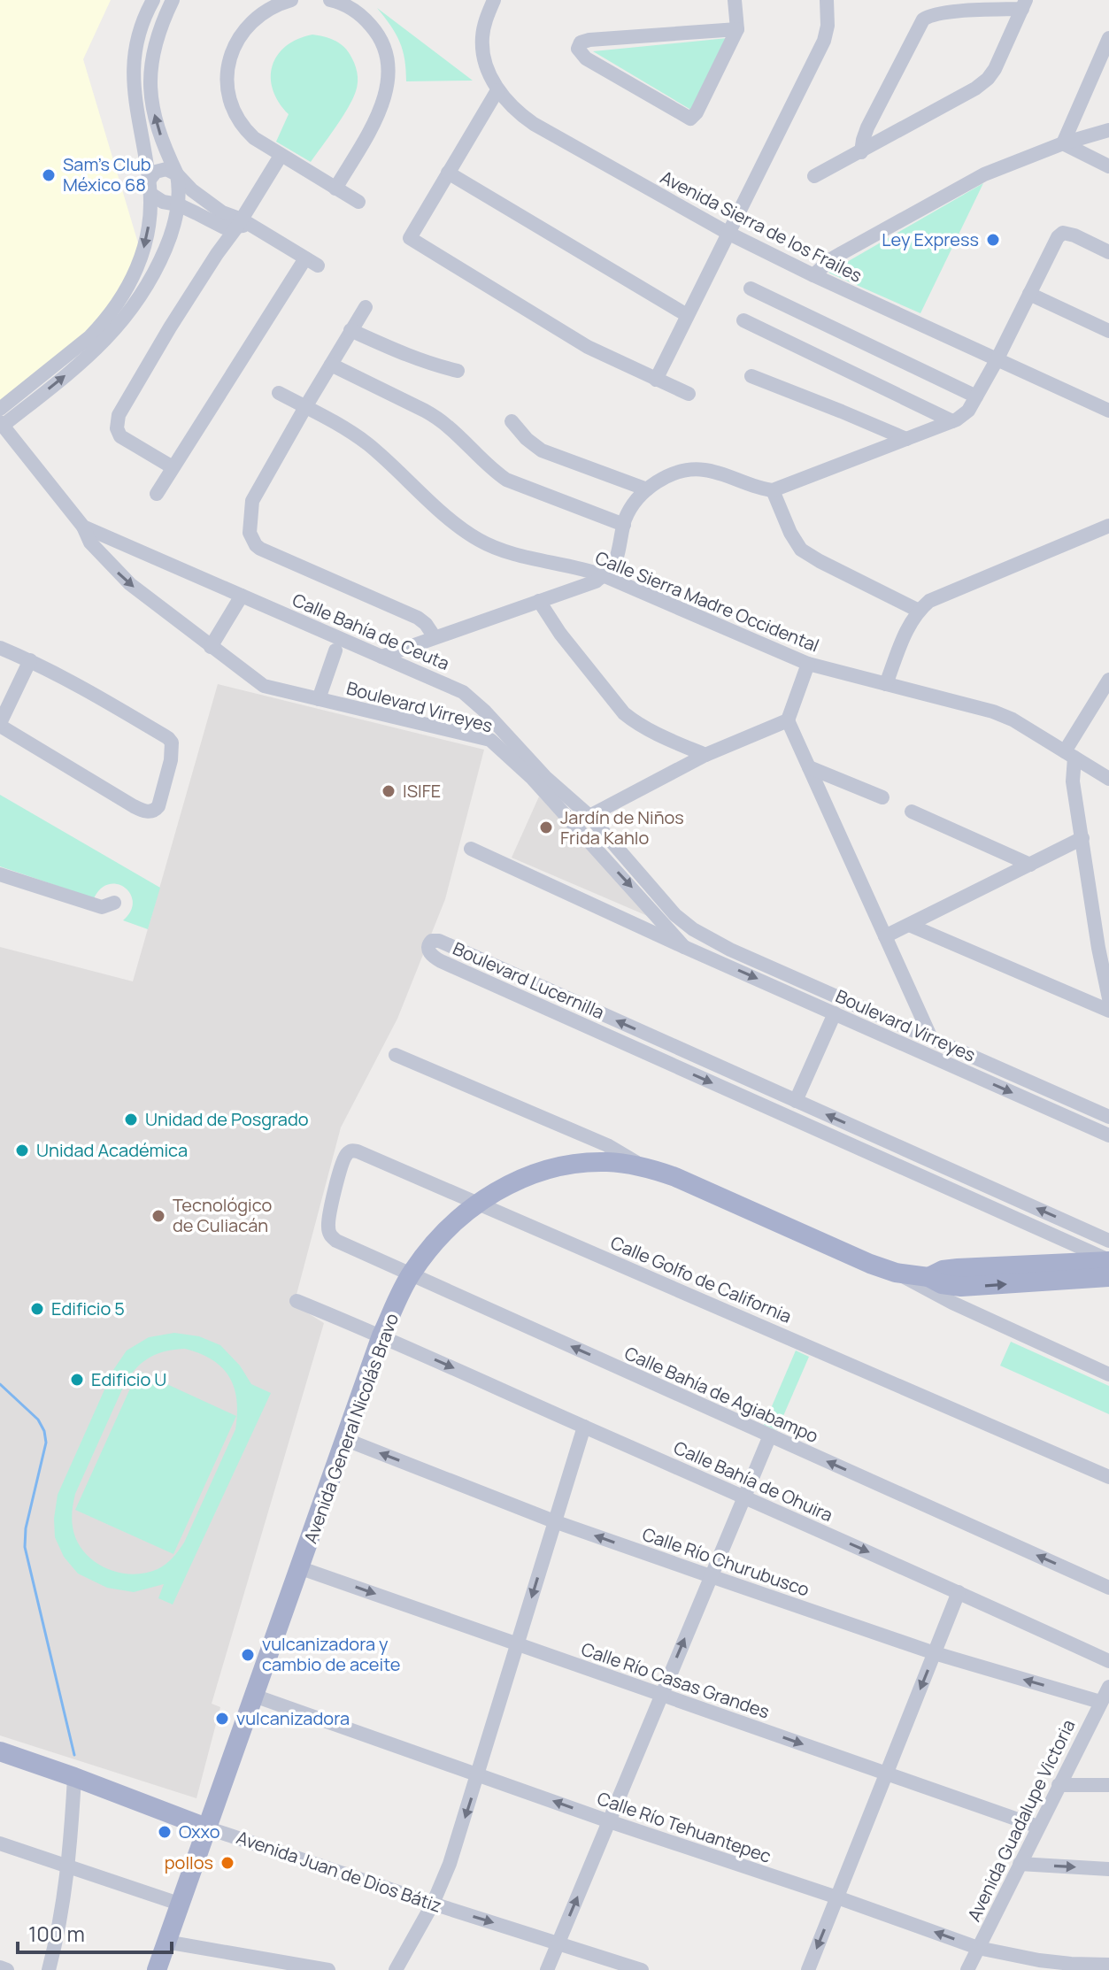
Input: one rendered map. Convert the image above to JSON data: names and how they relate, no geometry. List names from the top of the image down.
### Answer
{
  "streets": {
    "main road": ["Avenida General Nicolás Bravo", "Avenida Juan de Dios Bátiz"],
    "street": [
      "Avenida Sierra de los Frailes",
      "Calle Sierra Madre Occidental",
      "Calle Bahía de Ceuta",
      "Boulevard Virreyes",
      "Boulevard Lucernilla",
      "Calle Golfo de California",
      "Calle Bahía de Agiabampo",
      "Calle Bahía de Ohuira",
      "Calle Río Churubusco",
      "Calle Río Casas Grandes",
      "Avenida Guadalupe Victoria",
      "Calle Río Tehuantepec"
    ]
  },
  "crossings": [
    ["Calle Bahía de Ceuta", "Boulevard Virreyes"],
    ["Boulevard Lucernilla", "Avenida General Nicolás Bravo"],
    ["Calle Golfo de California", "Calle Bahía de Agiabampo"],
    ["Calle Golfo de California", "Avenida General Nicolás Bravo"],
    ["Calle Bahía de Agiabampo", "Avenida General Nicolás Bravo"],
    ["Avenida General Nicolás Bravo", "Calle Bahía de Ohuira"],
    ["Avenida General Nicolás Bravo", "Calle Río Churubusco"],
    ["Avenida General Nicolás Bravo", "Calle Río Casas Grandes"],
    ["Avenida General Nicolás Bravo", "Calle Río Tehuantepec"],
    ["Avenida General Nicolás Bravo", "Avenida Juan de Dios Bátiz"],
    ["Calle Río Churubusco", "Avenida Guadalupe Victoria"],
    ["Calle Río Casas Grandes", "Avenida Guadalupe Victoria"],
    ["Avenida Guadalupe Victoria", "Calle Río Tehuantepec"]
  ],
  "one_way": [
    "Calle Bahía de Agiabampo",
    "Calle Bahía de Ohuira",
    "Calle Río Churubusco",
    "Calle Río Casas Grandes"
  ],
  "places": [
    "Sam's Club México 68",
    "Ley Express",
    "ISIFE",
    "Jardín de Niños Frida Kahlo",
    "Unidad de Posgrado",
    "Unidad Académica",
    "Tecnológico de Culiacán",
    "Edificio 5",
    "Edificio U",
    "vulcanizadora y cambio de aceite",
    "vulcanizadora",
    "Oxxo",
    "pollos"
  ],
  "scale_bar": "100 m"
}
